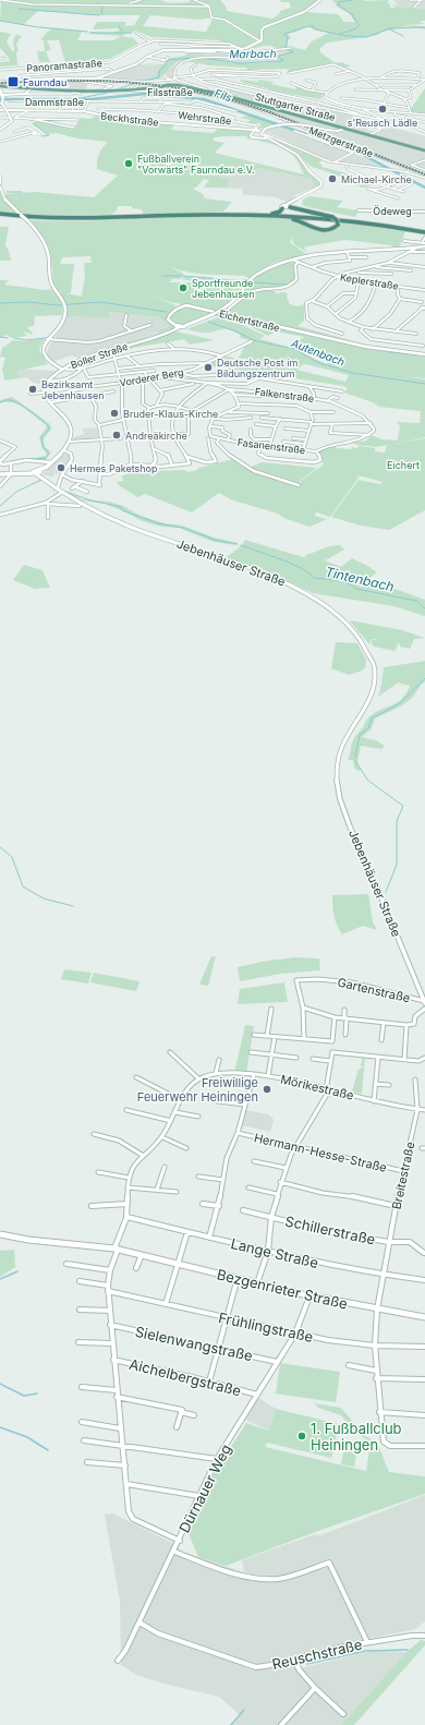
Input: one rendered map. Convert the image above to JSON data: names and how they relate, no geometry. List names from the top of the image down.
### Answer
{
  "streets": {
    "main road": ["Stuttgarter Straße", "Boller Straße"],
    "street": [
      "Panoramastraße",
      "Filsstraße",
      "Dammstraße",
      "Wehrstraße",
      "Beckhstraße",
      "Metzgerstraße",
      "Ödeweg",
      "Keplerstraße",
      "Eichertstraße",
      "Vorderer Berg",
      "Falkenstraße",
      "Fasanenstraße",
      "Jebenhäuser Straße",
      "Gartenstraße",
      "Mörikestraße",
      "Hermann-Hesse-Straße",
      "Breitestraße",
      "Schillerstraße",
      "Lange Straße",
      "Bezgenrieter Straße",
      "Frühlingstraße",
      "Sielenwangstraße",
      "Aichelbergstraße",
      "Dürnauer Weg",
      "Reuschstraße"
    ]
  },
  "crossings": [
    ["Filsstraße", "Stuttgarter Straße"],
    ["Filsstraße", "Metzgerstraße"],
    ["Wehrstraße", "Beckhstraße"],
    ["Keplerstraße", "Boller Straße"],
    ["Eichertstraße", "Boller Straße"],
    ["Jebenhäuser Straße", "Gartenstraße"],
    ["Mörikestraße", "Breitestraße"],
    ["Hermann-Hesse-Straße", "Breitestraße"],
    ["Breitestraße", "Schillerstraße"],
    ["Breitestraße", "Lange Straße"],
    ["Breitestraße", "Bezgenrieter Straße"],
    ["Breitestraße", "Frühlingstraße"],
    ["Bezgenrieter Straße", "Dürnauer Weg"],
    ["Frühlingstraße", "Dürnauer Weg"],
    ["Sielenwangstraße", "Dürnauer Weg"],
    ["Aichelbergstraße", "Dürnauer Weg"],
    ["Dürnauer Weg", "Reuschstraße"]
  ],
  "water": [
    "Marbach",
    "Fils",
    "Autenbach",
    "Tintenbach"
  ],
  "parks": ["Eichert"],
  "places": {
    "transit": ["Faurndau"],
    "other": [
      "s'Reusch Lädle",
      "Fußballverein \"Vorwärts\" Faurndau e.V.",
      "Michael-Kirche",
      "Sportfreunde Jebenhausen",
      "Deutsche Post im Bildungszentrum",
      "Bezirksamt Jebenhausen",
      "Bruder-Klaus-Kirche",
      "Andreäkirche",
      "Hermes Paketshop",
      "Freiwillige Feuerwehr Heiningen",
      "1. Fußballclub Heiningen"
    ]
  }
}
